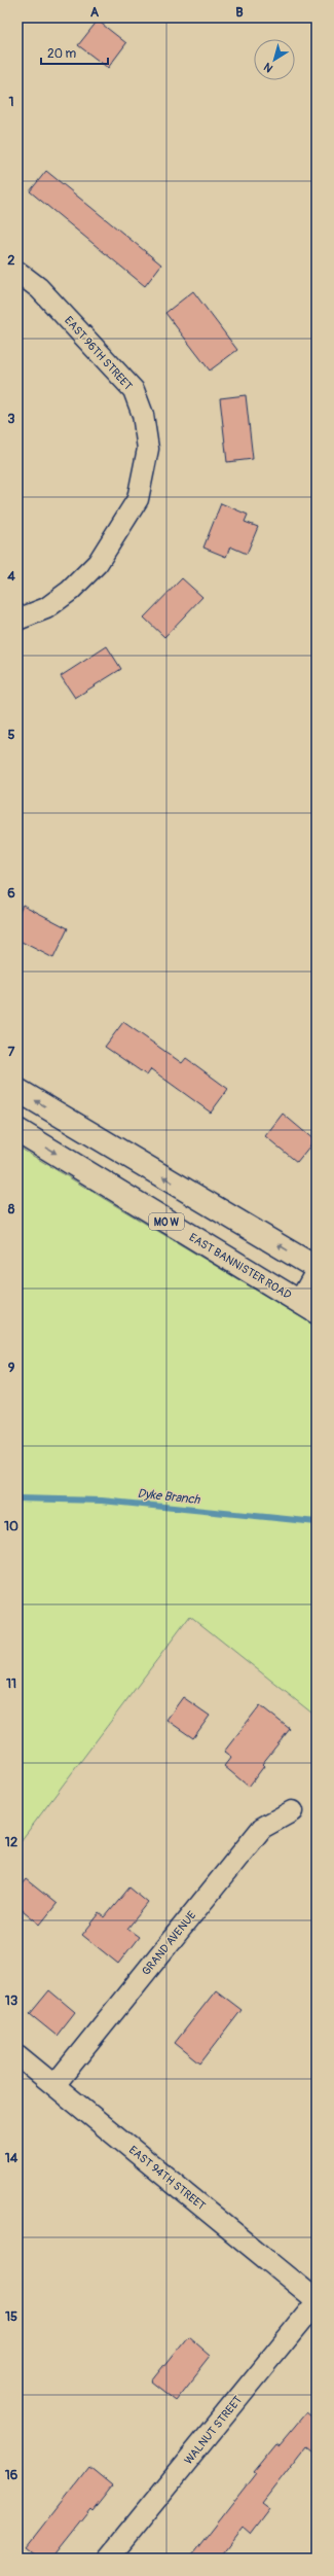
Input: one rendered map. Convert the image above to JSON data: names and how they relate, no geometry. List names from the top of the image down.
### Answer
{
  "streets": {
    "main road": ["MO W", "EAST BANNISTER ROAD"],
    "street": [
      "EAST 96TH STREET",
      "GRAND AVENUE",
      "EAST 94TH STREET",
      "WALNUT STREET"
    ]
  },
  "crossings": [
    ["GRAND AVENUE", "EAST 94TH STREET"],
    ["EAST 94TH STREET", "WALNUT STREET"]
  ],
  "water": ["Dyke Branch"],
  "scale_bar": "20 m",
  "north": "bottom left",
  "grid": {
    "columns": ["A", "B"],
    "rows": [
      "1",
      "2",
      "3",
      "4",
      "5",
      "6",
      "7",
      "8",
      "9",
      "10",
      "11",
      "12",
      "13",
      "14",
      "15",
      "16"
    ]
  }
}
